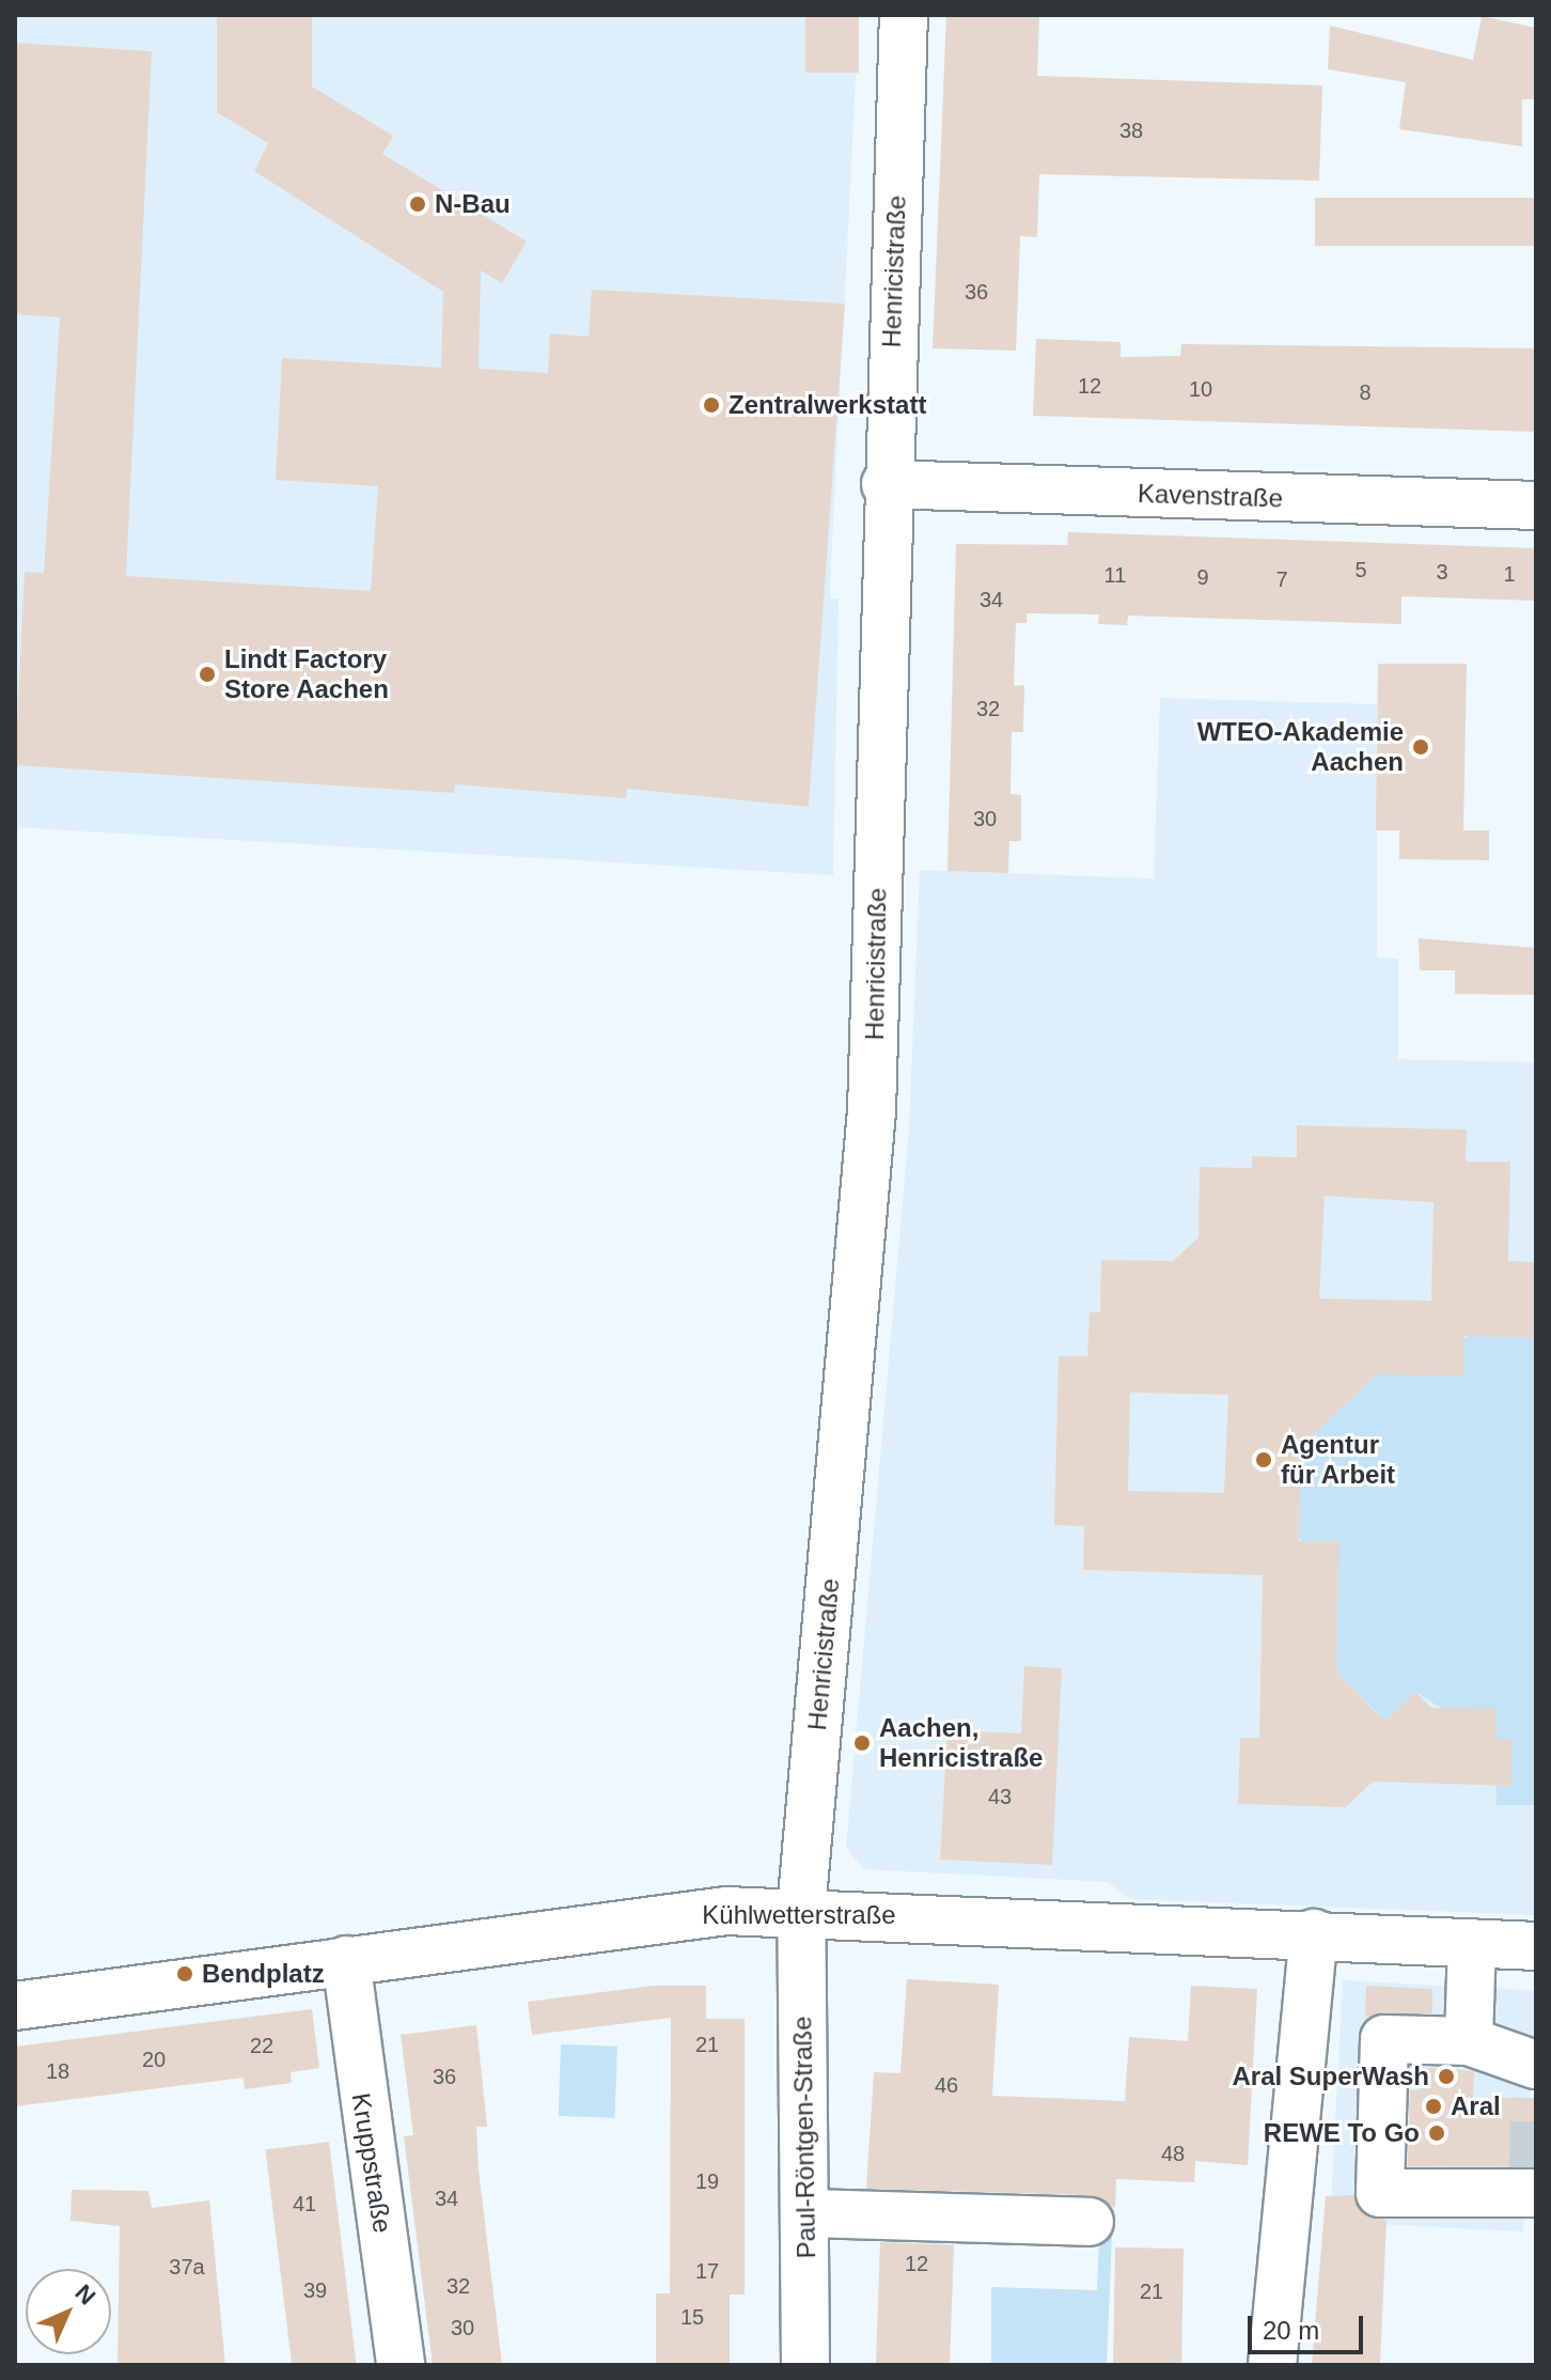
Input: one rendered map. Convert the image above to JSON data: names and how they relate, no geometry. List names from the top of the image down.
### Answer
{
  "streets": {
    "street": [
      "Henricistraße",
      "Kavenstraße",
      "Kühlwetterstraße",
      "Paul-Röntgen-Straße",
      "Kruppstraße"
    ]
  },
  "crossings": [
    ["Henricistraße", "Kavenstraße"],
    ["Henricistraße", "Kühlwetterstraße"],
    ["Henricistraße", "Paul-Röntgen-Straße"],
    ["Kühlwetterstraße", "Paul-Röntgen-Straße"],
    ["Kühlwetterstraße", "Kruppstraße"]
  ],
  "places": [
    "N-Bau",
    "Zentralwerkstatt",
    "Lindt Factory Store Aachen",
    "WTEO-Akademie Aachen",
    "Agentur für Arbeit",
    "Aachen, Henricistraße",
    "Bendplatz",
    "Aral SuperWash",
    "Aral",
    "REWE To Go"
  ],
  "house_numbers": [
    "38",
    "36",
    "12",
    "10",
    "8",
    "5",
    "3",
    "1",
    "11",
    "9",
    "7",
    "34",
    "32",
    "30",
    "43",
    "21",
    "22",
    "20",
    "18",
    "36",
    "46",
    "48",
    "19",
    "34",
    "41",
    "12",
    "37a",
    "17",
    "32",
    "39",
    "21",
    "15",
    "30"
  ],
  "scale_bar": "20 m",
  "north": "top right"
}
